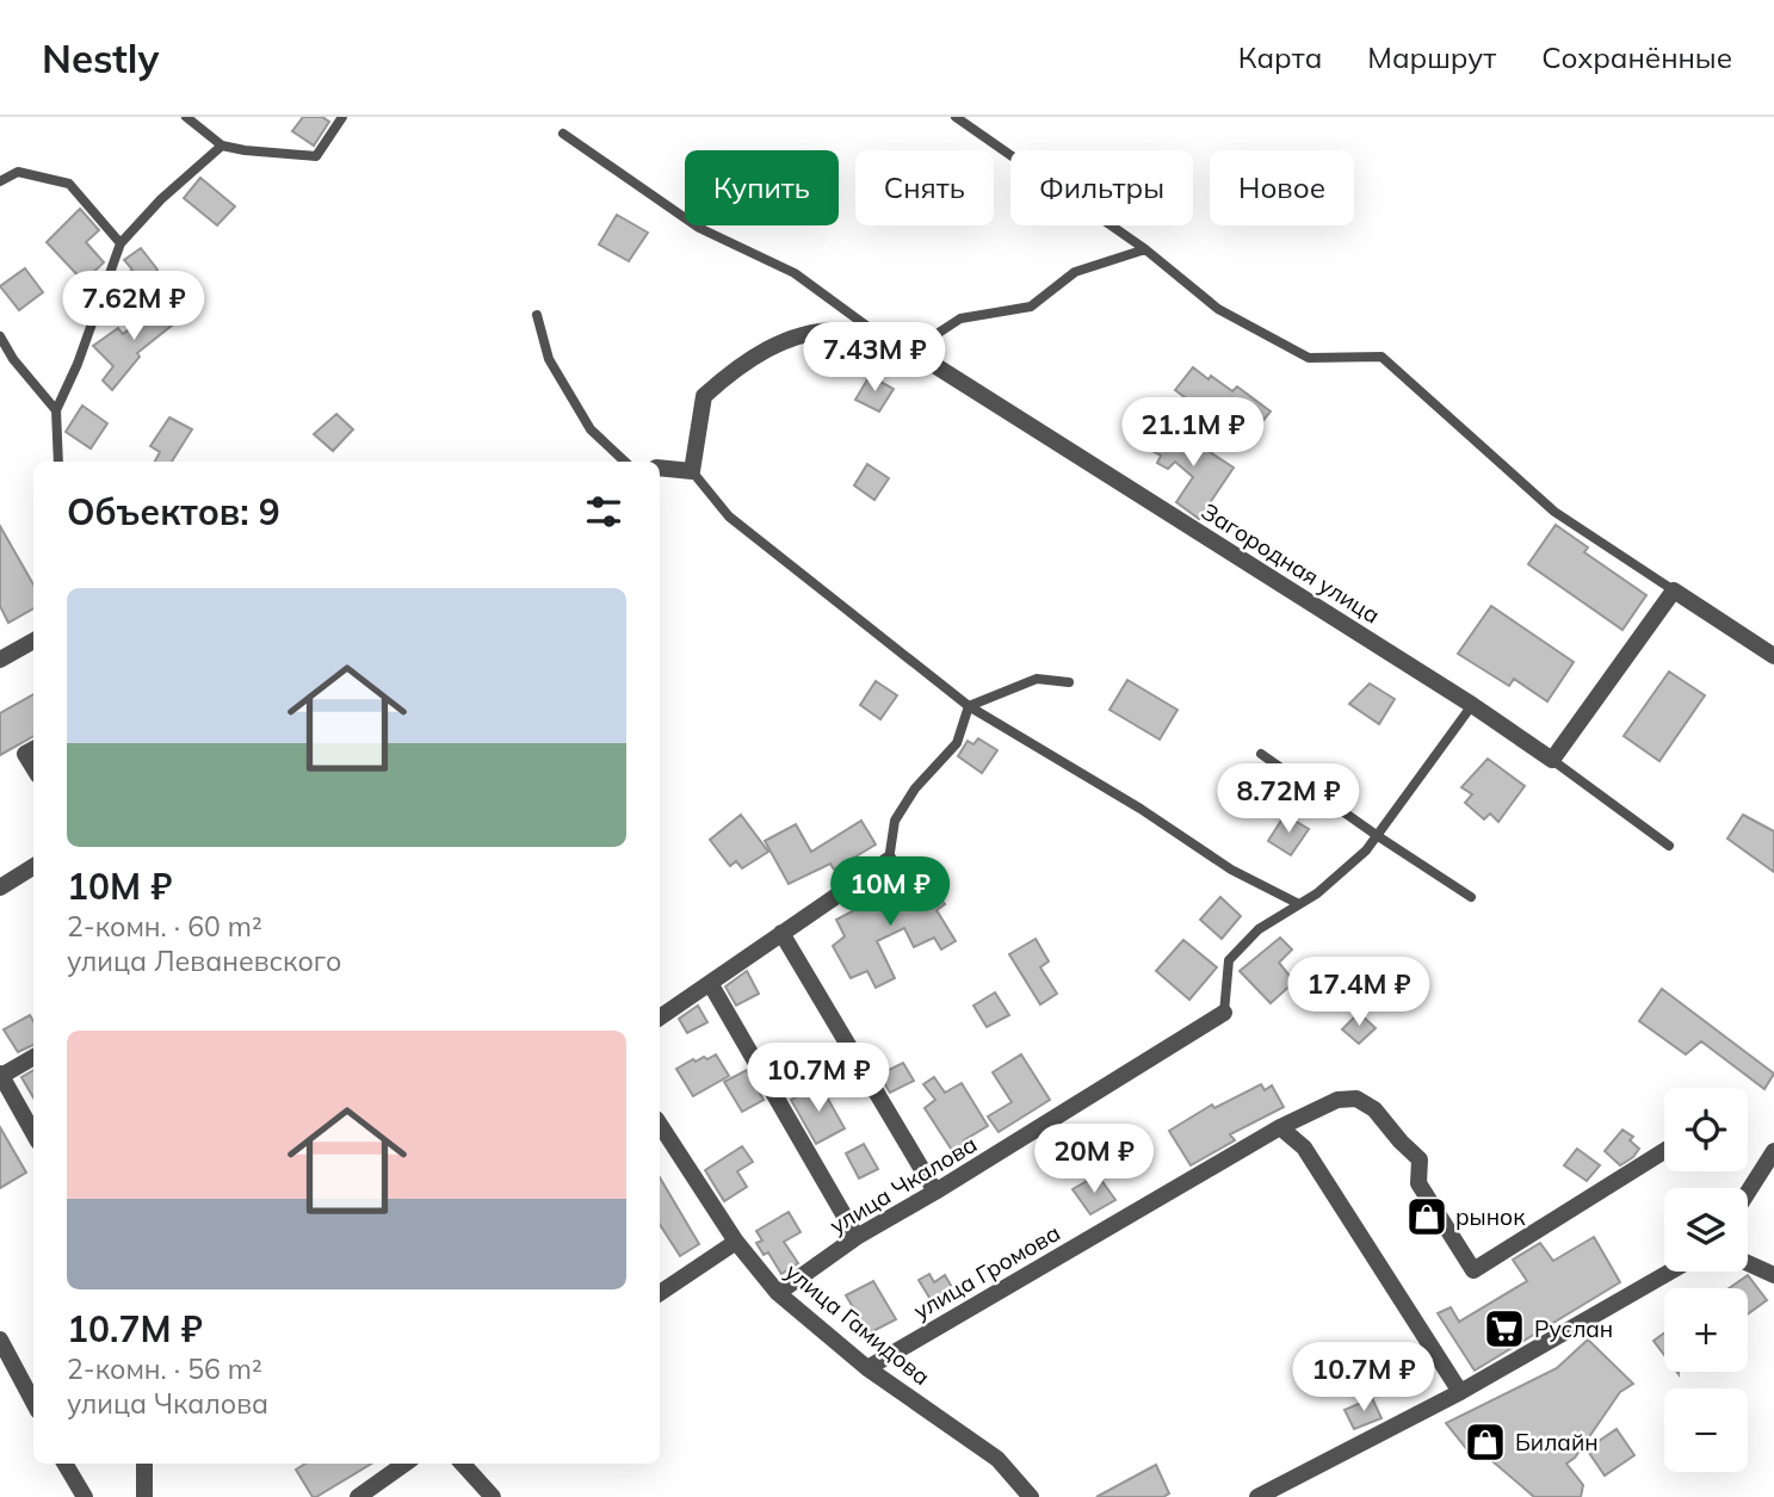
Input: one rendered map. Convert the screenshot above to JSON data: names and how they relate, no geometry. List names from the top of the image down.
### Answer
{
  "streets": {
    "street": [
      "Загородная улица",
      "улица Чкалова",
      "улица Громова",
      "улица Гамидова"
    ]
  },
  "crossings": [
    ["улица Чкалова", "улица Гамидова"],
    ["улица Громова", "улица Гамидова"]
  ],
  "places": {
    "shop": ["рынок", "Билайн"],
    "supermarket": ["Руслан"]
  },
  "page": {
    "header": "Nestly",
    "nav": ["Карта", "Маршрут", "Сохранённые"],
    "chip": [
      "Купить",
      "Снять",
      "Фильтры",
      "Новое"
    ],
    "price": [
      "7.62M ₽",
      "7.43M ₽",
      "21.1M ₽",
      "8.72M ₽",
      "10M ₽",
      "17.4M ₽",
      "10.7M ₽",
      "20M ₽",
      "10.7M ₽"
    ],
    "heading": "Объектов: 9",
    "list": [
      {
        "name": "10M ₽",
        "note": "2-комн. · 60 m² · улица Леваневского"
      },
      {
        "name": "10.7M ₽",
        "note": "2-комн. · 56 m² · улица Чкалова"
      }
    ],
    "map_buttons": ["+", "−"]
  }
}
